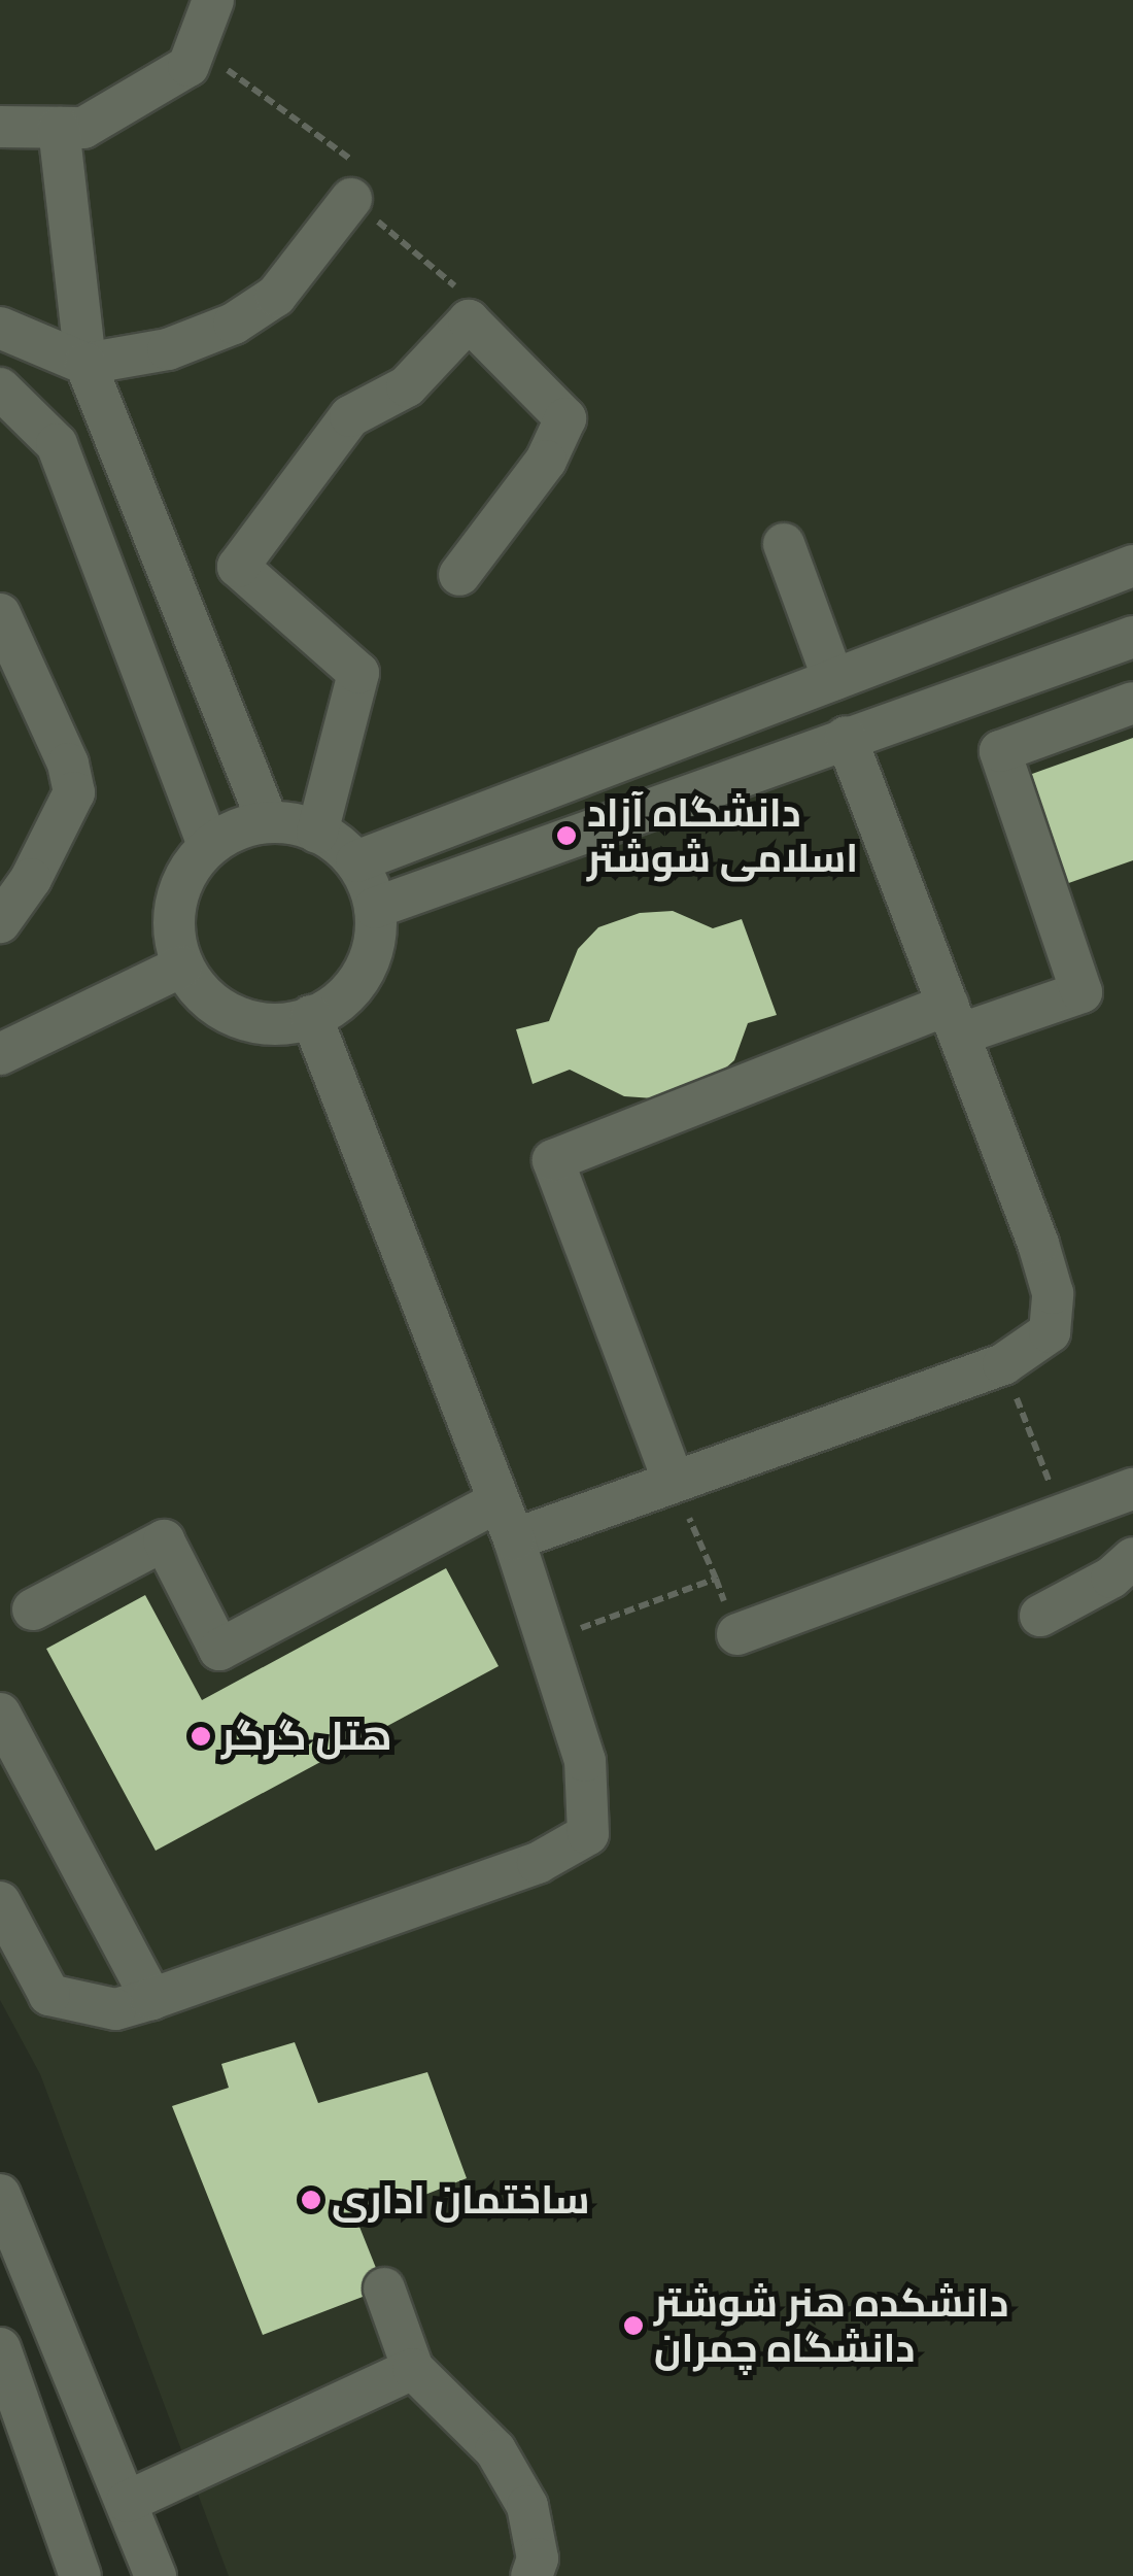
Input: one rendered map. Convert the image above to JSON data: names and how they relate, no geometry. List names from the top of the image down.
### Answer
{
  "places": [
    "دانشگاه آزاد اسلامی شوشتر",
    "هتل گرگر",
    "ساختمان اداری",
    "دانشکده هنر شوشتر دانشگاه چمران"
  ]
}
